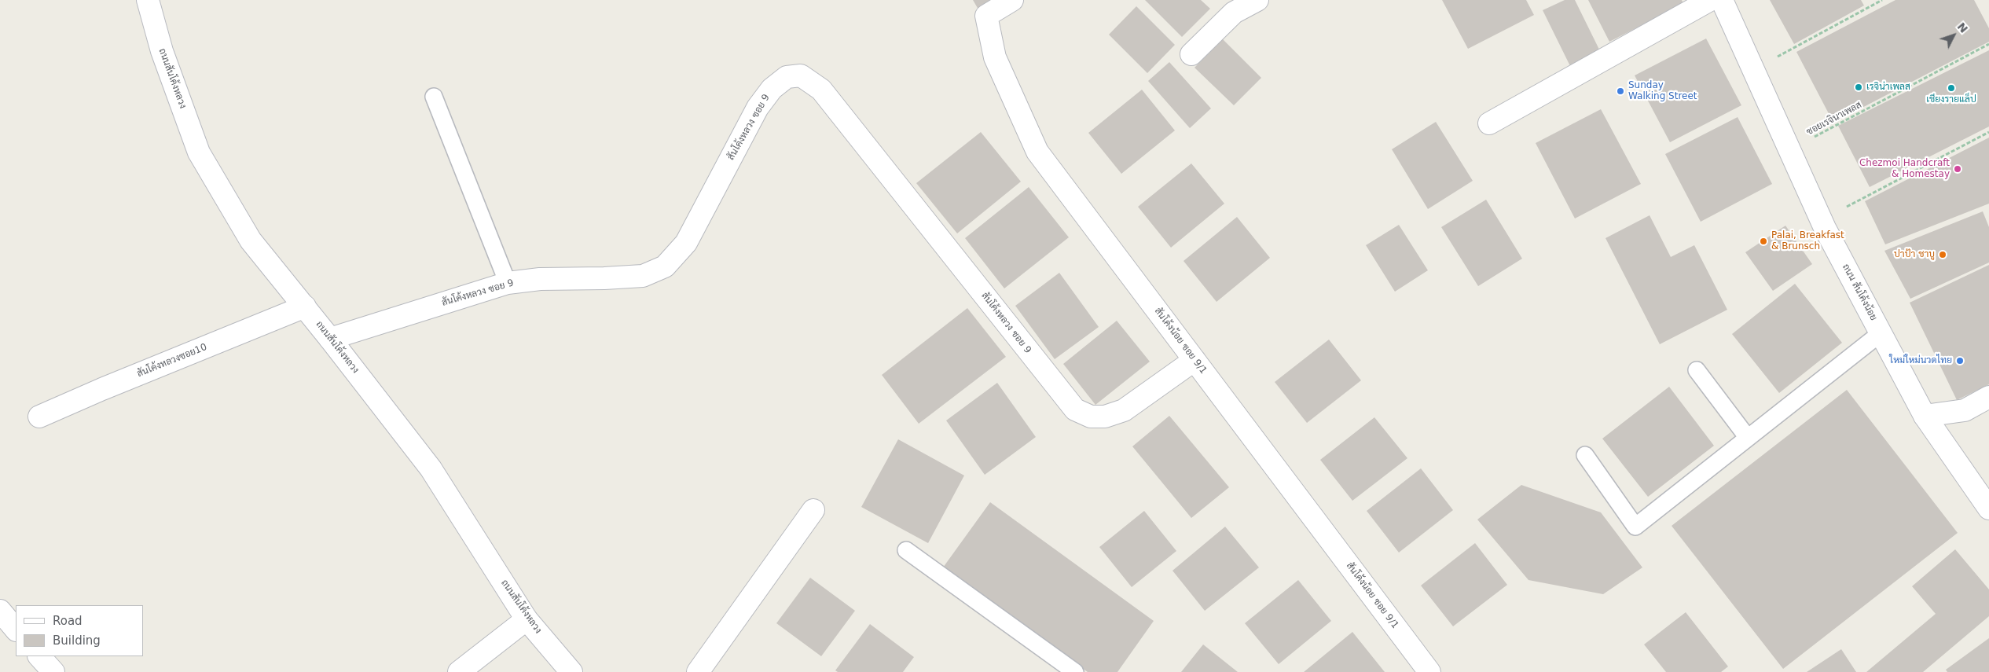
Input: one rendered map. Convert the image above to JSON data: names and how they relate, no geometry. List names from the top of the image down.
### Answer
{
  "streets": {
    "street": [
      "ถนนสันโค้งหลวง",
      "สันโค้งหลวง ซอย 9",
      "ถนน สันโค้งน้อย",
      "สันโค้งน้อย ซอย 9/1",
      "สันโค้งหลวงซอย10"
    ],
    "path": ["ซอยเรจินาเพลส"]
  },
  "crossings": [
    ["ถนนสันโค้งหลวง", "สันโค้งหลวง ซอย 9"],
    ["ถนนสันโค้งหลวง", "สันโค้งหลวงซอย10"],
    ["ซอยเรจินาเพลส", "ถนน สันโค้งน้อย"],
    ["สันโค้งหลวง ซอย 9", "สันโค้งน้อย ซอย 9/1"]
  ],
  "places": [
    "เรจิน่าเพลส",
    "เชียงรายแล็ป",
    "Sunday Walking Street",
    "Chezmoi Handcraft & Homestay",
    "Palai, Breakfast & Brunsch",
    "ปาป้า ชาบู",
    "ใหม่ใหม่นวดไทย"
  ],
  "legend": ["Road", "Building"],
  "north": "top right"
}
